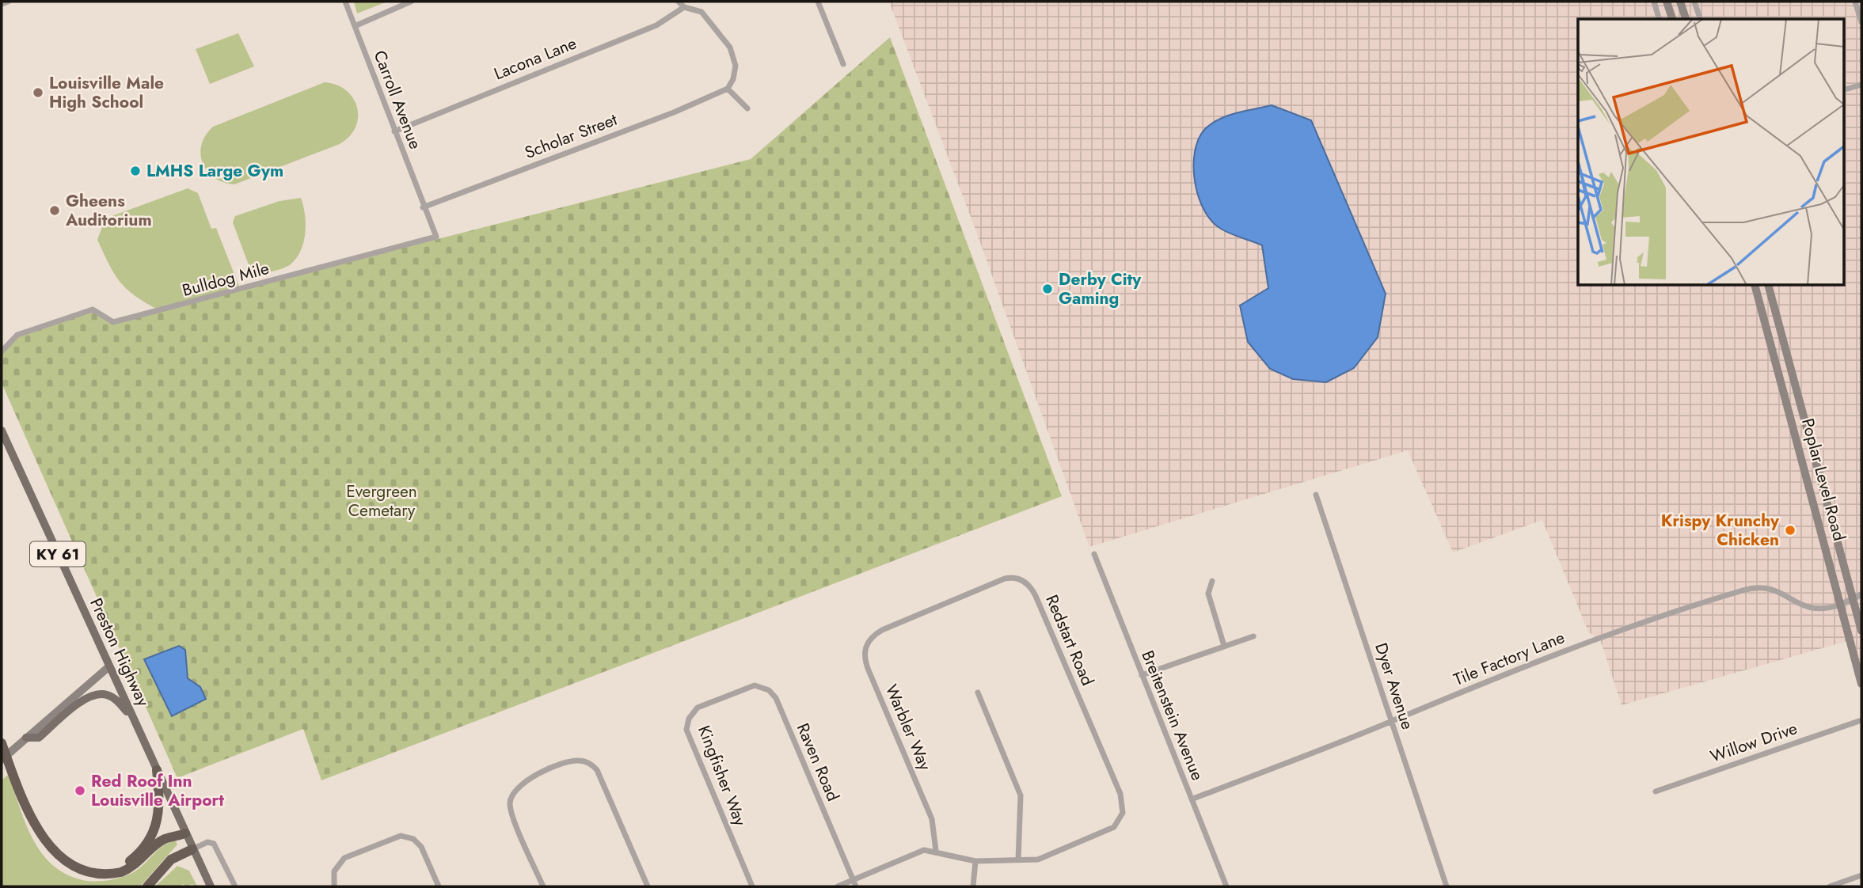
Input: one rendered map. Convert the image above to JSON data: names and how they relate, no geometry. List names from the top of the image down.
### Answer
{
  "streets": {
    "main road": ["Poplar Level Road", "KY 61", "Preston Highway"],
    "street": [
      "Lacona Lane",
      "Carroll Avenue",
      "Scholar Street",
      "Bulldog Mile",
      "Redstart Road",
      "Tile Factory Lane",
      "Dyer Avenue",
      "Breitenstein Avenue",
      "Warbler Way",
      "Willow Drive",
      "Raven Road",
      "Kingfisher Way"
    ]
  },
  "crossings": [
    ["Lacona Lane", "Carroll Avenue"],
    ["Carroll Avenue", "Scholar Street"],
    ["Carroll Avenue", "Bulldog Mile"],
    ["Scholar Street", "Bulldog Mile"],
    ["Poplar Level Road", "Tile Factory Lane"],
    ["Redstart Road", "Warbler Way"],
    ["Tile Factory Lane", "Dyer Avenue"],
    ["Tile Factory Lane", "Breitenstein Avenue"],
    ["Raven Road", "Kingfisher Way"]
  ],
  "parks": ["Evergreen Cemetary"],
  "places": [
    "Louisville Male High School",
    "LMHS Large Gym",
    "Gheens Auditorium",
    "Derby City Gaming",
    "Krispy Krunchy Chicken",
    "Red Roof Inn Louisville Airport"
  ]
}
